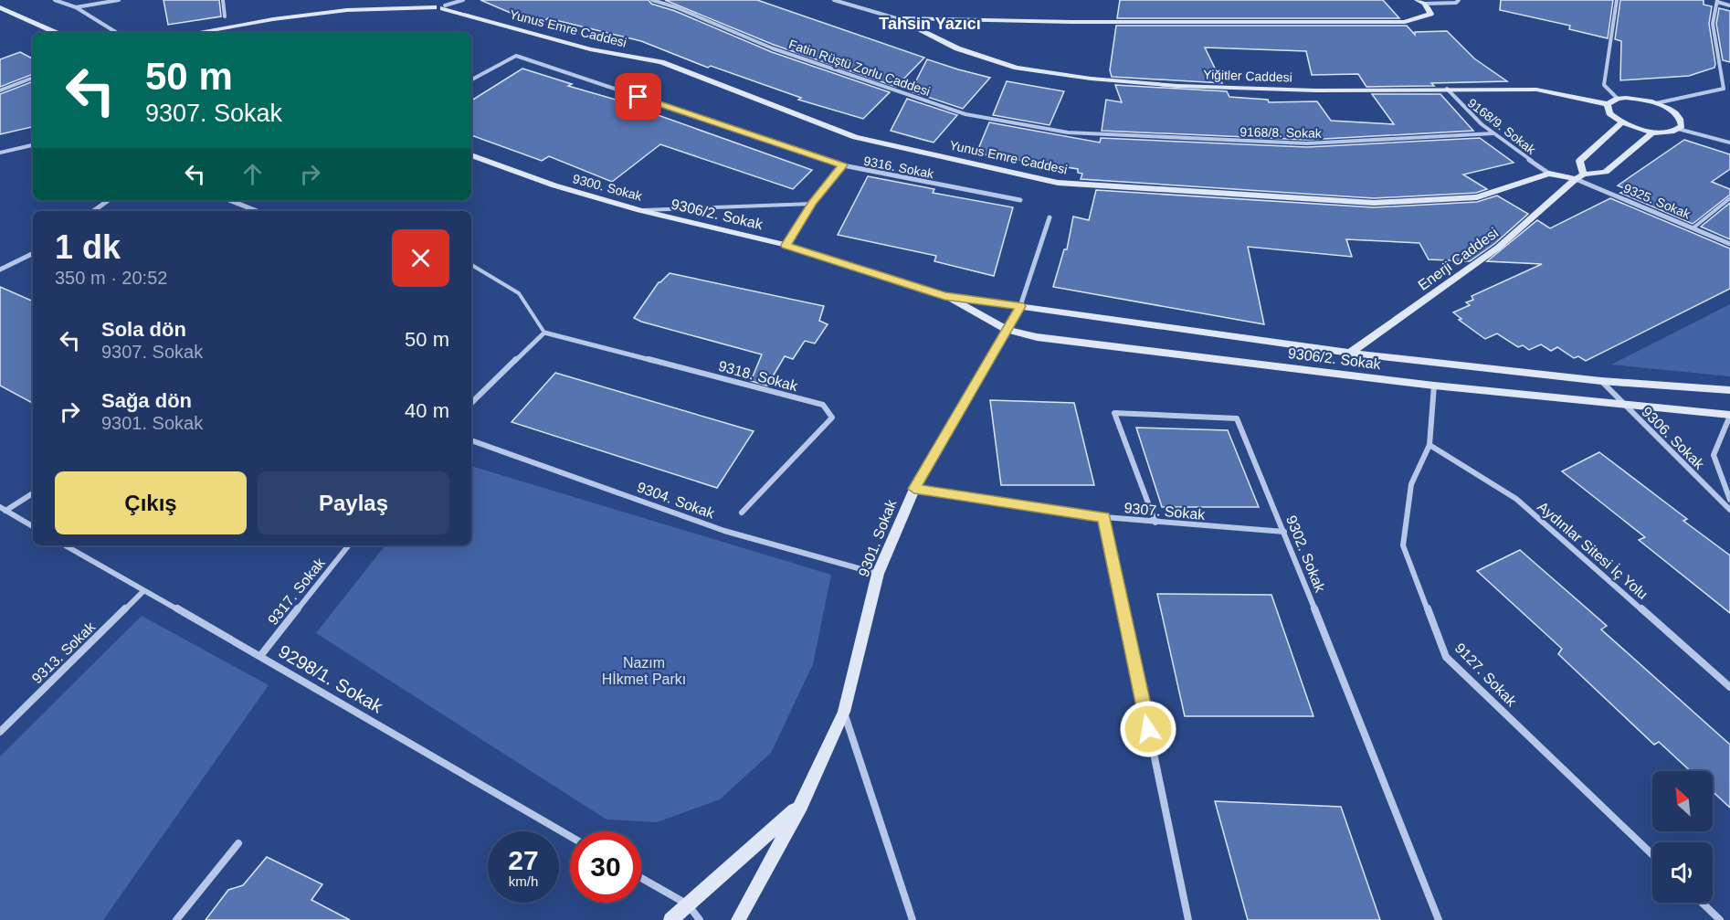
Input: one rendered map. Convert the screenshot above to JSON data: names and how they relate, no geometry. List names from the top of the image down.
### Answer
{
  "streets": {
    "main road": [
      "Yunus Emre Caddesi",
      "Yiğitler Caddesi",
      "9300. Sokak",
      "9306/2. Sokak",
      "Enerji Caddesi",
      "9301. Sokak"
    ],
    "street": [
      "Fatin Rüştü Zorlu Caddesi",
      "9168/9. Sokak",
      "9168/8. Sokak",
      "9316. Sokak",
      "9325. Sokak",
      "9318. Sokak",
      "9306. Sokak",
      "9304. Sokak",
      "9307. Sokak",
      "Aydınlar Sitesi İç Yolu",
      "9302. Sokak",
      "9317. Sokak",
      "9313. Sokak",
      "9127. Sokak",
      "9298/1. Sokak"
    ]
  },
  "crossings": [
    ["Yunus Emre Caddesi", "9168/9. Sokak"],
    ["Yunus Emre Caddesi", "9325. Sokak"],
    ["Yunus Emre Caddesi", "Enerji Caddesi"],
    ["Fatin Rüştü Zorlu Caddesi", "9168/8. Sokak"],
    ["Yiğitler Caddesi", "9168/9. Sokak"],
    ["9168/9. Sokak", "9168/8. Sokak"],
    ["9300. Sokak", "9306/2. Sokak"],
    ["9325. Sokak", "Enerji Caddesi"],
    ["9306/2. Sokak", "Enerji Caddesi"],
    ["9306/2. Sokak", "9306. Sokak"],
    ["9306/2. Sokak", "9301. Sokak"],
    ["9306/2. Sokak", "9127. Sokak"],
    ["9304. Sokak", "9301. Sokak"],
    ["9307. Sokak", "9301. Sokak"],
    ["9307. Sokak", "9302. Sokak"],
    ["Aydınlar Sitesi İç Yolu", "9127. Sokak"],
    ["9317. Sokak", "9298/1. Sokak"],
    ["9313. Sokak", "9298/1. Sokak"]
  ],
  "districts": ["Tahsin Yazıcı"],
  "parks": ["Nazım Hİkmet Parkı"],
  "north": "top left",
  "page": {
    "turn": ["50 m", "9307. Sokak"],
    "heading": ["1 dk", "350 m · 20:52"],
    "list": [
      {
        "name": "Sola dön",
        "note": "9307. Sokak",
        "value": "50 m"
      },
      {
        "name": "Sağa dön",
        "note": "9301. Sokak",
        "value": "40 m"
      }
    ],
    "buttons": ["Çıkış", "Paylaş"],
    "speed": "27 km/h",
    "limit": "30"
  }
}
